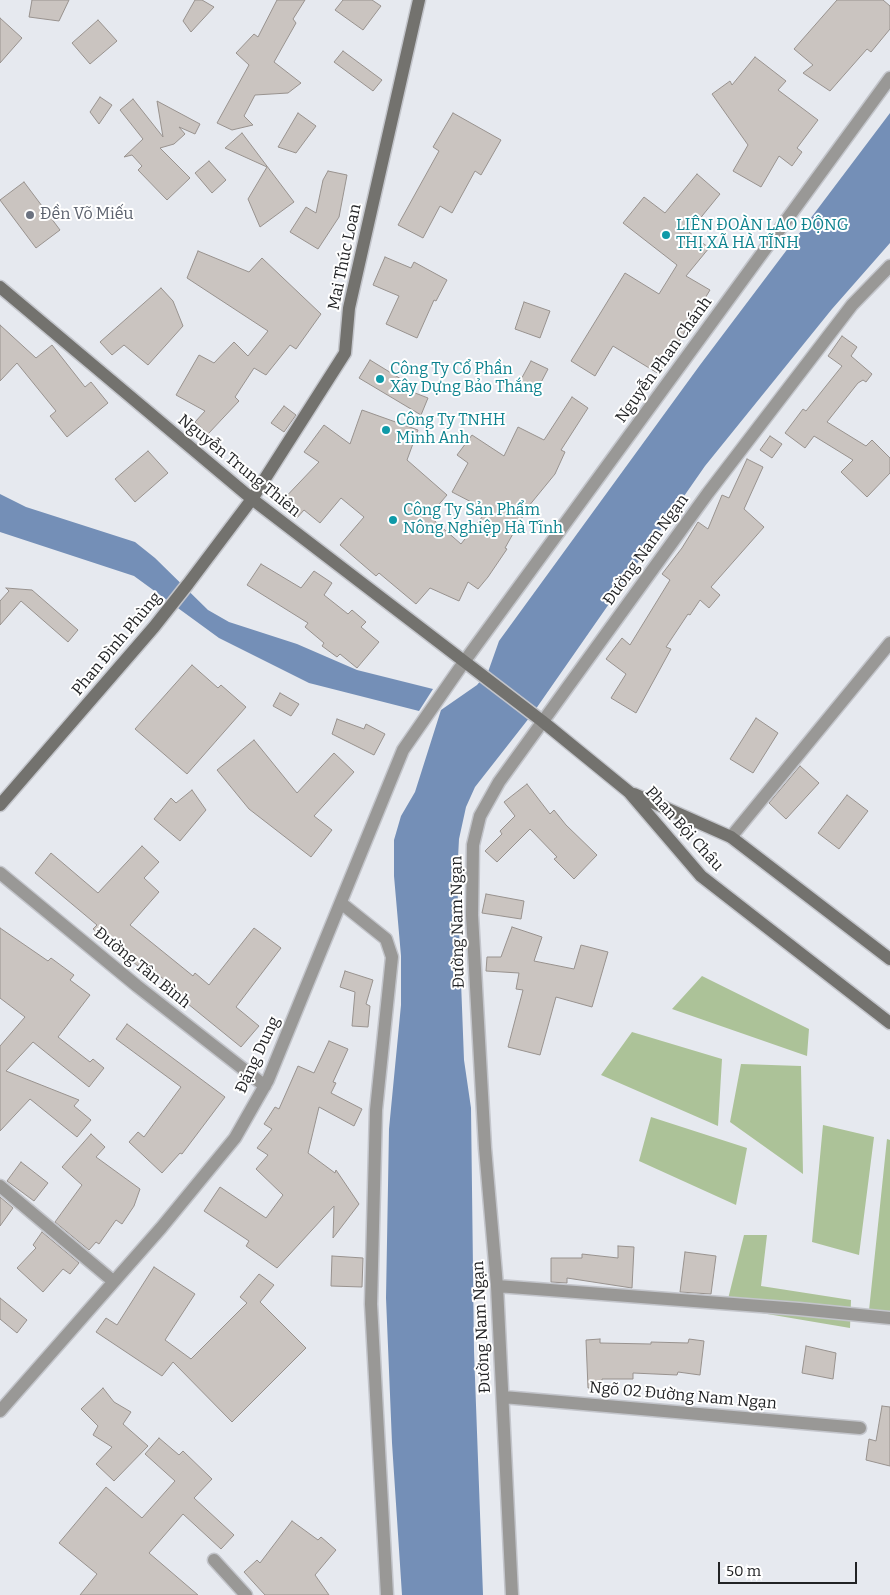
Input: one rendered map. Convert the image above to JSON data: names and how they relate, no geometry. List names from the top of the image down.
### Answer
{
  "streets": {
    "street": [
      "Mai Thúc Loan",
      "Nguyễn Phan Chánh",
      "Nguyễn Trung Thiên",
      "Đường Nam Ngạn",
      "Phan Đình Phùng",
      "Phan Bội Châu",
      "Đường Tân Bình",
      "Đặng Dung",
      "Ngõ 02 Đường Nam Ngạn"
    ]
  },
  "crossings": [
    ["Mai Thúc Loan", "Nguyễn Trung Thiên"],
    ["Mai Thúc Loan", "Phan Đình Phùng"],
    ["Nguyễn Phan Chánh", "Nguyễn Trung Thiên"],
    ["Nguyễn Phan Chánh", "Đặng Dung"],
    ["Nguyễn Trung Thiên", "Đường Nam Ngạn"],
    ["Nguyễn Trung Thiên", "Phan Đình Phùng"],
    ["Nguyễn Trung Thiên", "Phan Bội Châu"],
    ["Nguyễn Trung Thiên", "Đặng Dung"],
    ["Đường Nam Ngạn", "Ngõ 02 Đường Nam Ngạn"],
    ["Đường Tân Bình", "Đặng Dung"]
  ],
  "places": [
    "Đền Võ Miếu",
    "LIÊN ĐOÀN LAO ĐỘNG THỊ XÃ HÀ TĨNH",
    "Công Ty Cổ Phần Xây Dựng Bảo Thắng",
    "Công Ty TNHH Minh Anh",
    "Công Ty Sản Phẩm Nông Nghiệp Hà Tĩnh"
  ],
  "scale_bar": "50 m"
}
